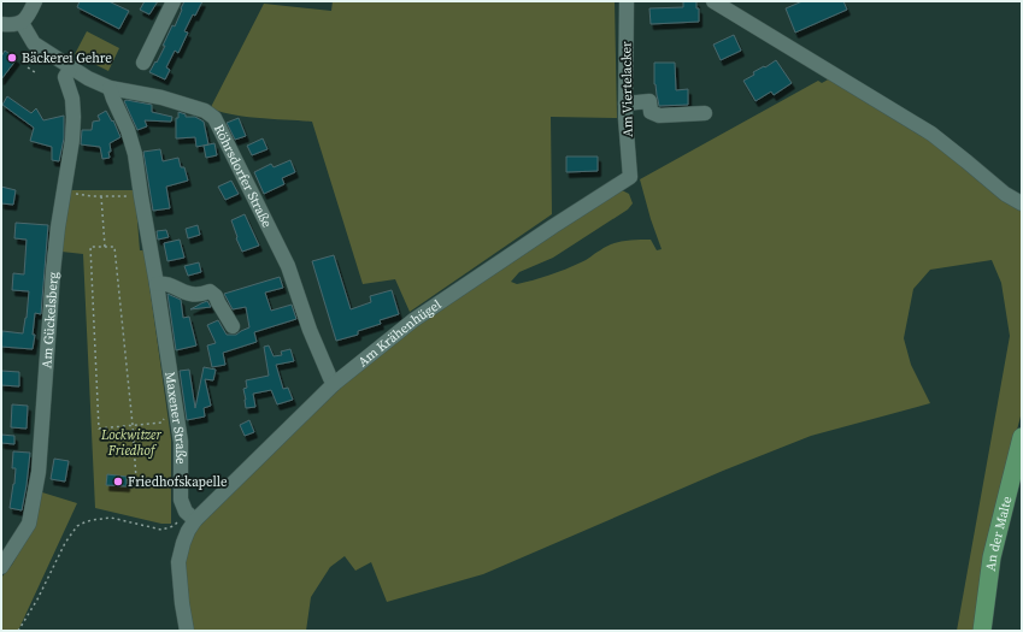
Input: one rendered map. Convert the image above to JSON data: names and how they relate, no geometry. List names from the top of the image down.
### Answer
{
  "streets": {
    "main road": ["An der Malte"],
    "street": [
      "Am Viertelacker",
      "Röhrsdorfer Straße",
      "Am Gückelsberg",
      "Am Krähenhügel",
      "Maxener Straße"
    ]
  },
  "crossings": [
    ["Am Viertelacker", "Am Krähenhügel"],
    ["Röhrsdorfer Straße", "Am Gückelsberg"],
    ["Röhrsdorfer Straße", "Am Krähenhügel"],
    ["Röhrsdorfer Straße", "Maxener Straße"],
    ["Am Krähenhügel", "Maxener Straße"]
  ],
  "parks": ["Lockwitzer Friedhof"],
  "places": ["Bäckerei Gehre", "Friedhofskapelle"]
}
